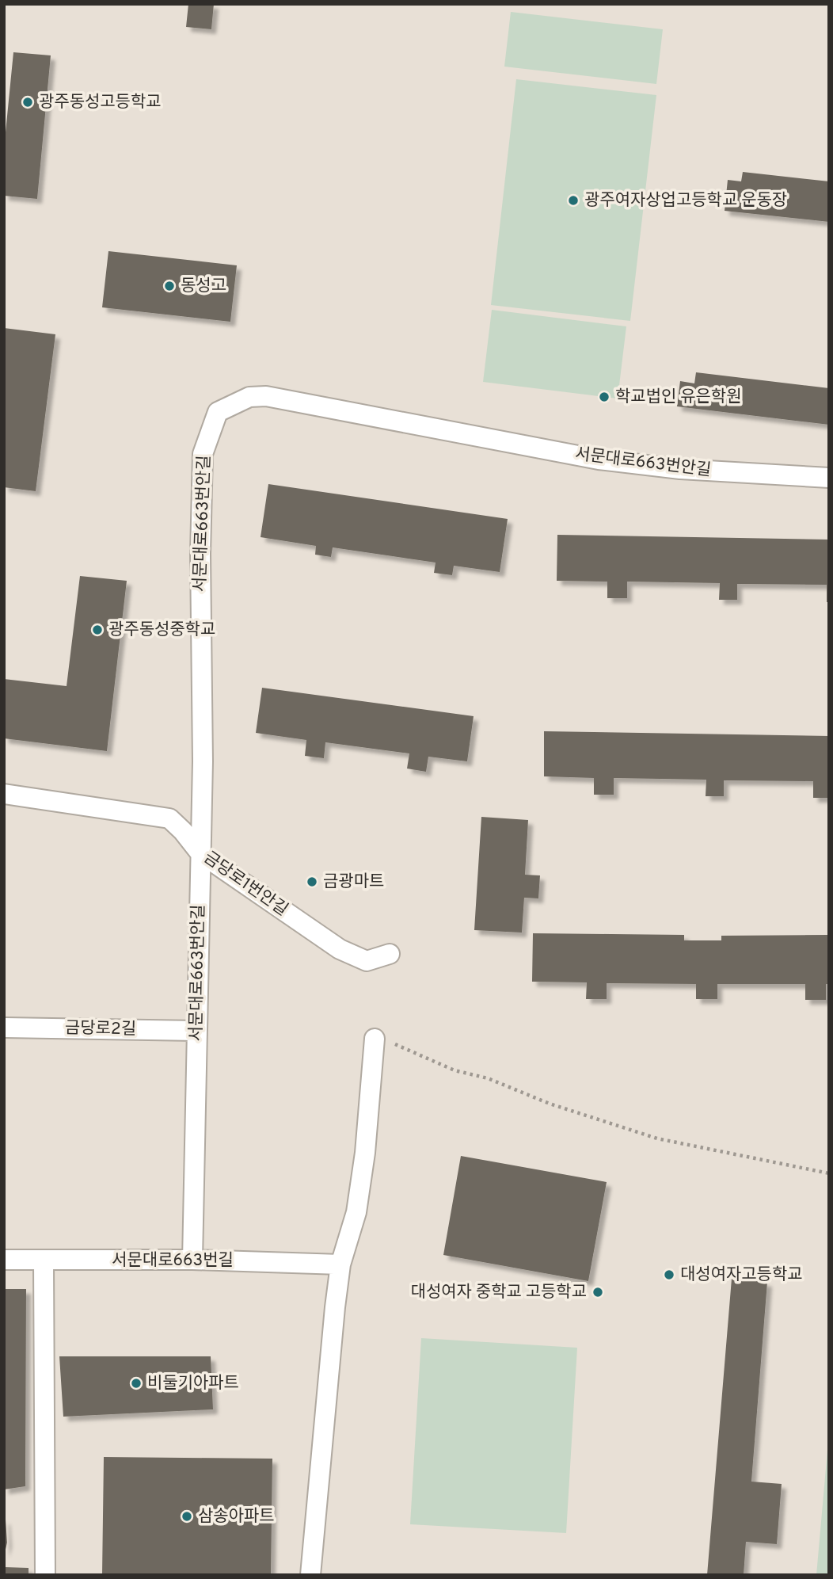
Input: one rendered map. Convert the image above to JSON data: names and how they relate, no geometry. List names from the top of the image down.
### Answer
{
  "streets": {
    "street": [
      "서문대로663번안길",
      "금당로1번안길",
      "금당로2길",
      "서문대로663번길"
    ]
  },
  "crossings": [
    ["서문대로663번안길", "금당로1번안길"],
    ["서문대로663번안길", "금당로2길"],
    ["서문대로663번안길", "서문대로663번길"]
  ],
  "places": [
    "광주동성고등학교",
    "광주여자상업고등학교 운동장",
    "동성고",
    "학교법인 유은학원",
    "광주동성중학교",
    "금광마트",
    "대성여자고등학교",
    "대성여자 중학교 고등학교",
    "비둘기아파트",
    "삼송아파트"
  ]
}
